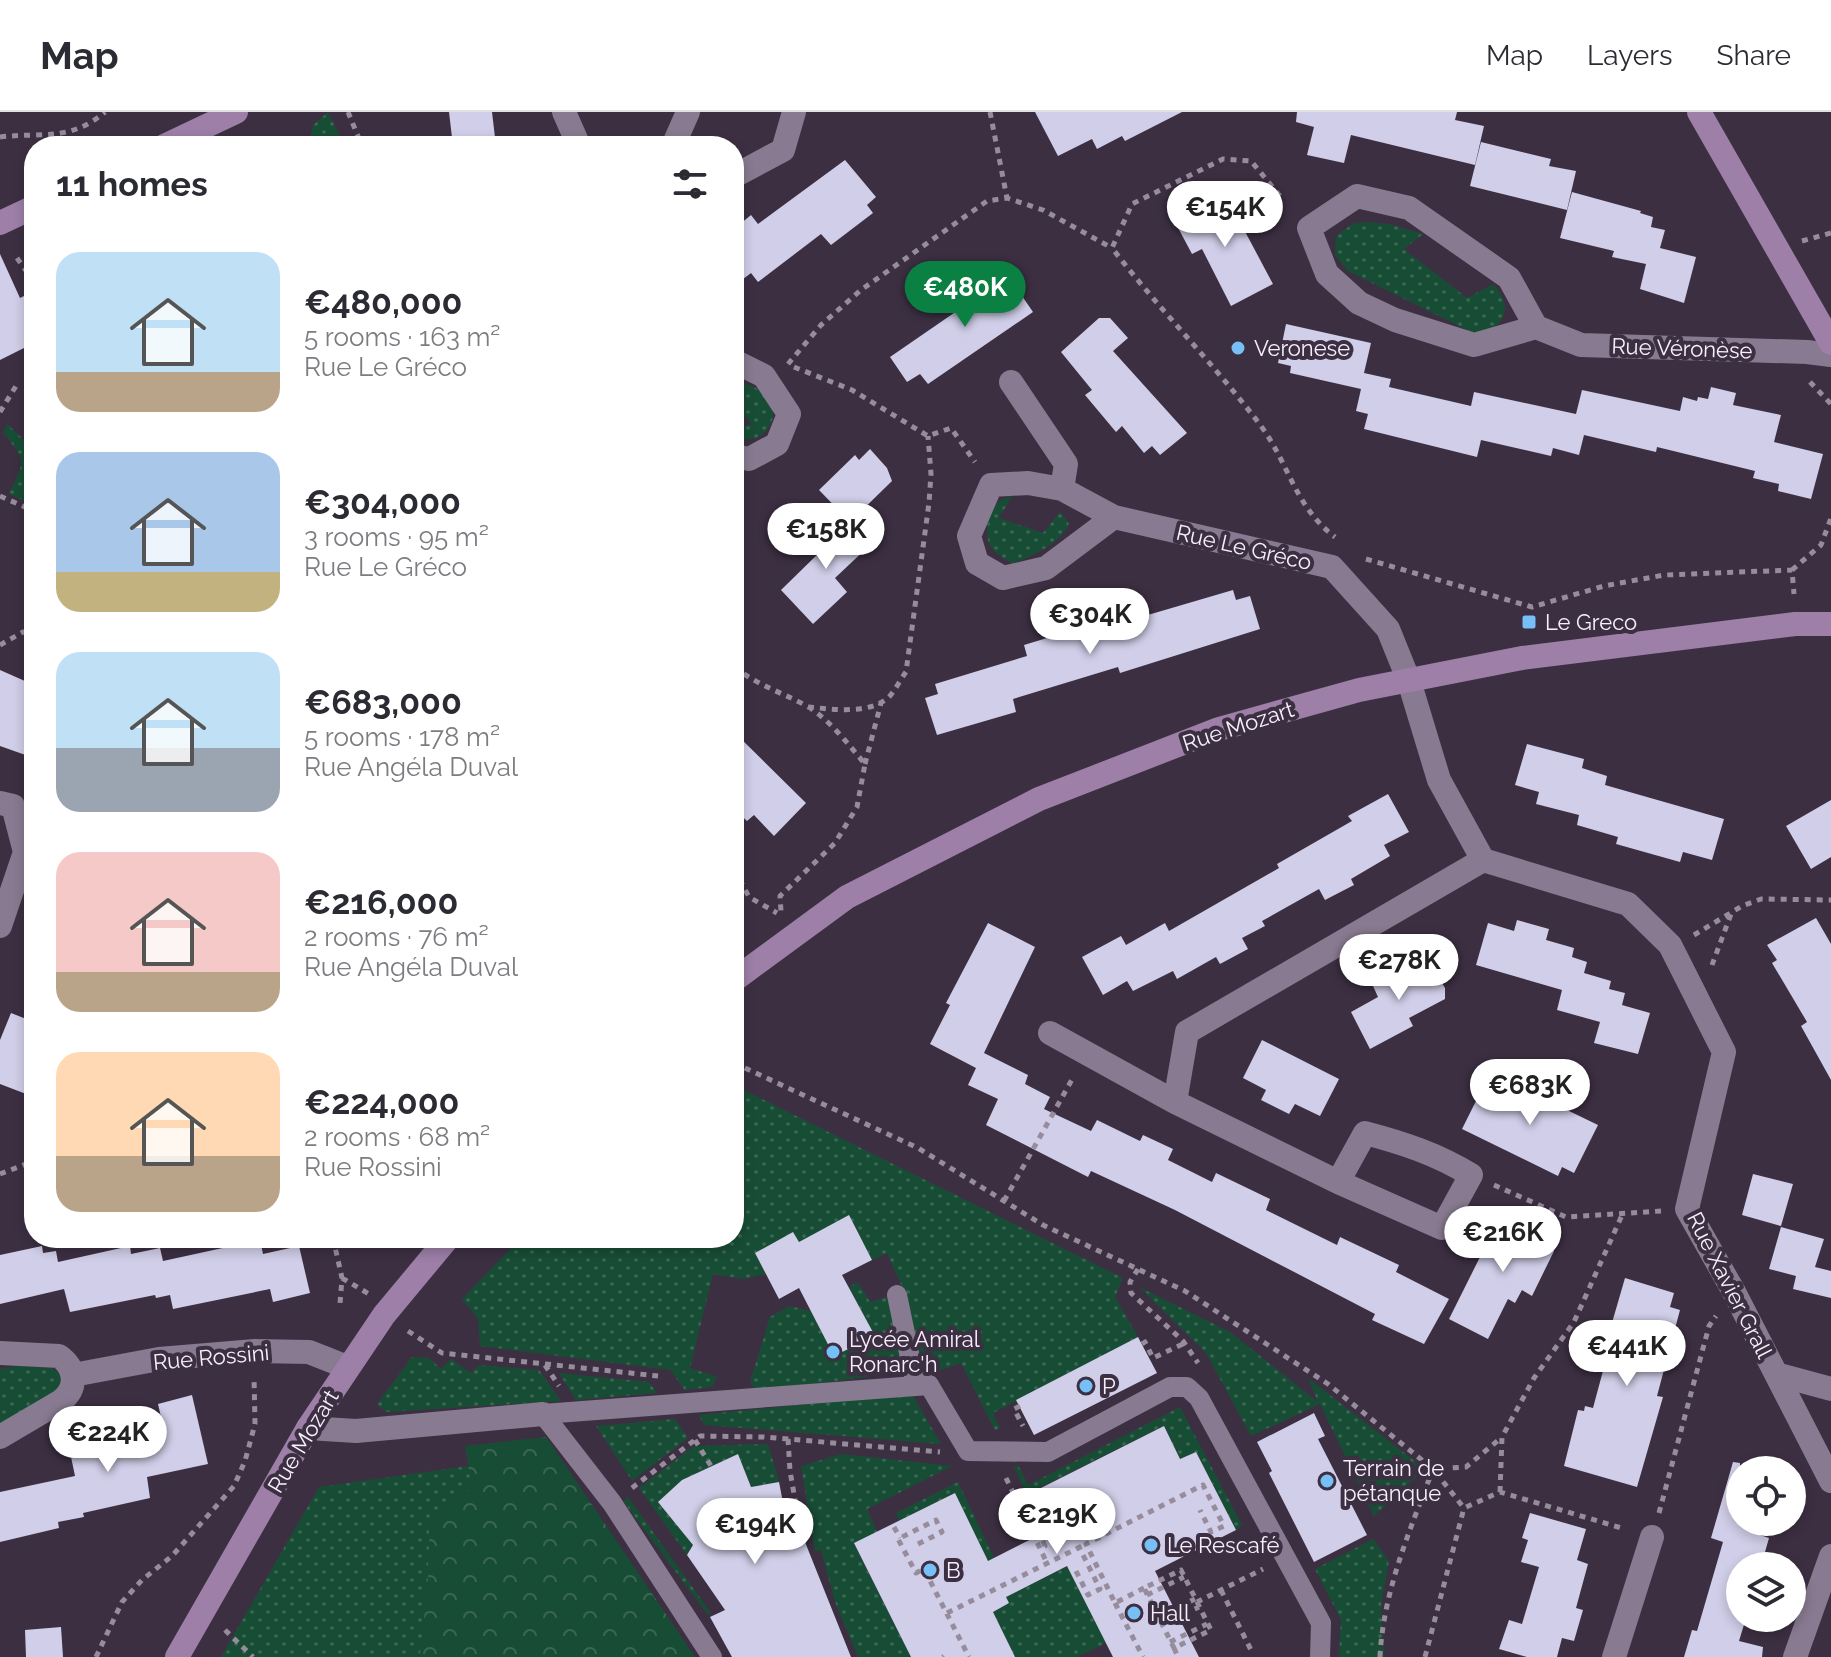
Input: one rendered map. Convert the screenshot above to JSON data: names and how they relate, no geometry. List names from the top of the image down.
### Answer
{
  "streets": {
    "street": [
      "Rue Véronèse",
      "Rue Le Gréco",
      "Rue Mozart",
      "Rue Xavier Grall",
      "Rue Rossini"
    ]
  },
  "crossings": [
    ["Rue Le Gréco", "Rue Mozart"],
    ["Rue Mozart", "Rue Rossini"]
  ],
  "places": {
    "other": [
      "Veronese",
      "Lycée Amiral Ronarc'h",
      "P",
      "Terrain de pétanque",
      "Le Rescafé",
      "B",
      "Hall"
    ],
    "transit": ["Le Greco"]
  },
  "page": {
    "header": "Map",
    "nav": ["Map", "Layers", "Share"],
    "heading": "11 homes",
    "price": [
      "€154K",
      "€480K",
      "€158K",
      "€304K",
      "€278K",
      "€683K",
      "€216K",
      "€441K",
      "€224K",
      "€219K",
      "€194K"
    ],
    "list": [
      {
        "name": "€480,000",
        "note": "5 rooms · 163 m² · Rue Le Gréco"
      },
      {
        "name": "€304,000",
        "note": "3 rooms · 95 m² · Rue Le Gréco"
      },
      {
        "name": "€683,000",
        "note": "5 rooms · 178 m² · Rue Angéla Duval"
      },
      {
        "name": "€216,000",
        "note": "2 rooms · 76 m² · Rue Angéla Duval"
      },
      {
        "name": "€224,000",
        "note": "2 rooms · 68 m² · Rue Rossini"
      }
    ]
  }
}
